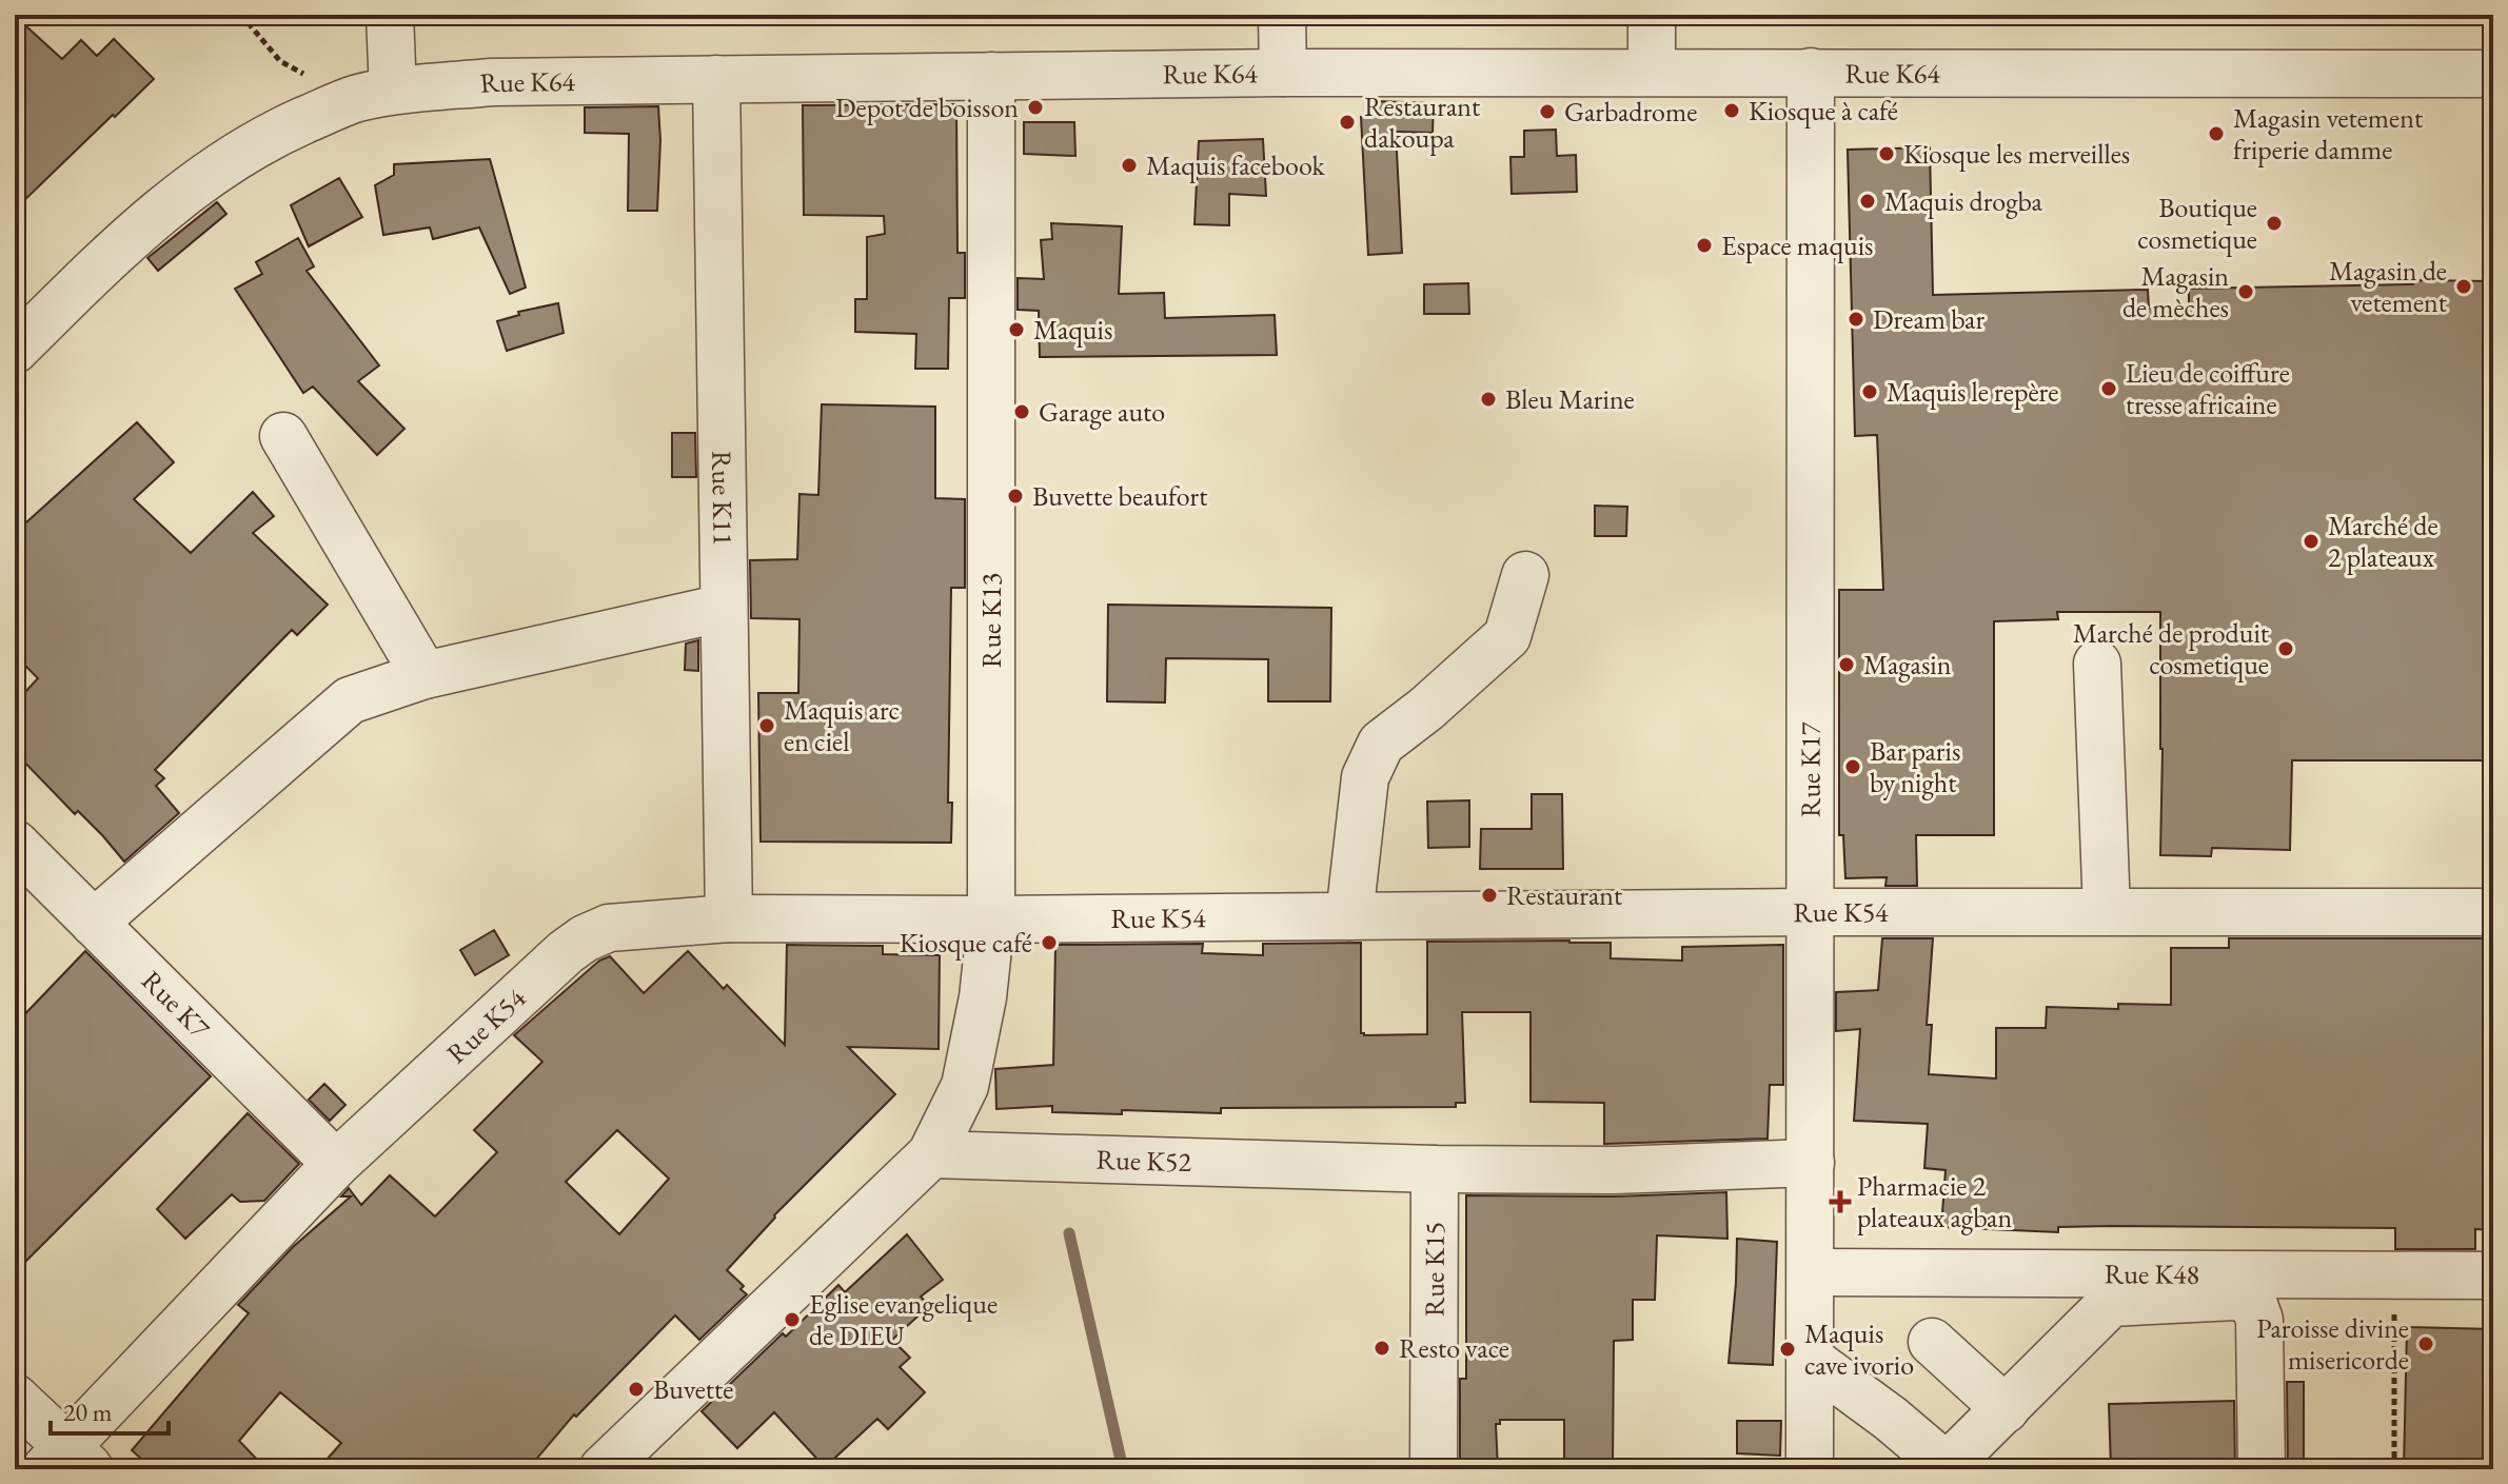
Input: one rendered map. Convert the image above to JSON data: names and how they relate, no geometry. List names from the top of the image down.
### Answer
{
  "streets": {
    "street": [
      "Rue K64",
      "Rue K11",
      "Rue K13",
      "Rue K17",
      "Rue K54",
      "Rue K7",
      "Rue K52",
      "Rue K15",
      "Rue K48"
    ]
  },
  "crossings": [
    ["Rue K64", "Rue K11"],
    ["Rue K64", "Rue K13"],
    ["Rue K64", "Rue K17"],
    ["Rue K11", "Rue K54"],
    ["Rue K13", "Rue K54"],
    ["Rue K13", "Rue K52"],
    ["Rue K17", "Rue K54"],
    ["Rue K17", "Rue K52"],
    ["Rue K17", "Rue K48"],
    ["Rue K54", "Rue K7"],
    ["Rue K52", "Rue K15"]
  ],
  "places": {
    "other": [
      "Depot de boisson",
      "Kiosque à café",
      "Garbadrome",
      "Restaurant dakoupa",
      "Magasin vetement friperie damme",
      "Kiosque les merveilles",
      "Maquis facebook",
      "Maquis drogba",
      "Boutique cosmetique",
      "Espace maquis",
      "Magasin de vetement",
      "Magasin de mèches",
      "Dream bar",
      "Maquis",
      "Lieu de coiffure tresse africaine",
      "Maquis le repère",
      "Bleu Marine",
      "Garage auto",
      "Buvette beaufort",
      "Marché de 2 plateaux",
      "Marché de produit cosmetique",
      "Magasin",
      "Maquis arc en ciel",
      "Bar paris by night",
      "Restaurant",
      "Kiosque café",
      "Eglise evangelique de DIEU",
      "Paroisse divine misericorde",
      "Resto vace",
      "Maquis cave ivorio",
      "Buvette"
    ],
    "health": ["Pharmacie 2 plateaux agban"]
  },
  "scale_bar": "20 m"
}
